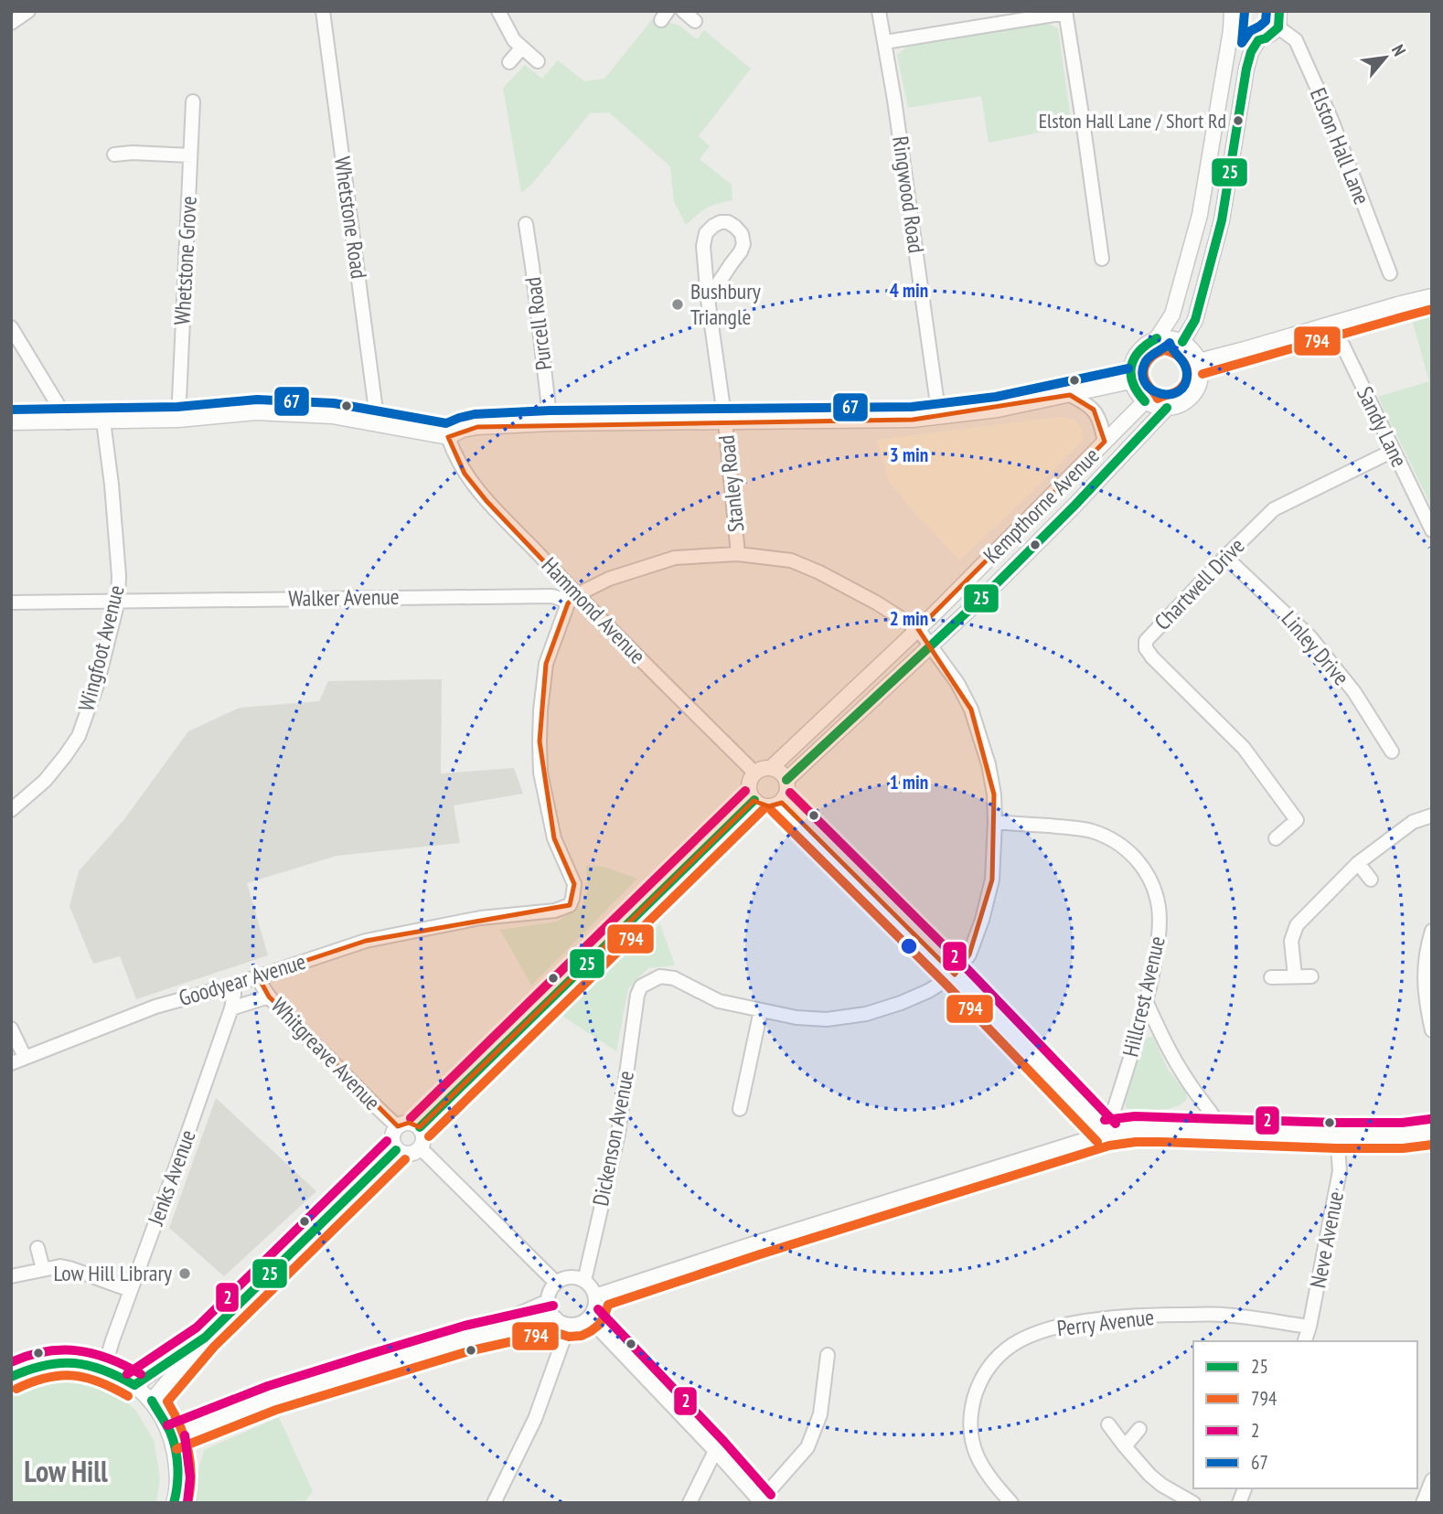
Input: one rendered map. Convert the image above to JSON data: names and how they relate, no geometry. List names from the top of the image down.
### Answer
{
  "streets": {
    "street": [
      "Elston Hall Lane",
      "Ringwood Road",
      "Whetstone Road",
      "Whetstone Grove",
      "Purcell Road",
      "Sandy Lane",
      "Stanley Road",
      "Kempthorne Avenue",
      "Chartwell Drive",
      "Walker Avenue",
      "Hammond Avenue",
      "Wingfoot Avenue",
      "Linley Drive",
      "Goodyear Avenue",
      "Hillcrest Avenue",
      "Whitgreave Avenue",
      "Dickenson Avenue",
      "Jenks Avenue",
      "Neve Avenue",
      "Perry Avenue"
    ]
  },
  "crossings": [
    ["Sandy Lane", "Chartwell Drive"],
    ["Kempthorne Avenue", "Hammond Avenue"],
    ["Chartwell Drive", "Linley Drive"],
    ["Walker Avenue", "Hammond Avenue"],
    ["Walker Avenue", "Wingfoot Avenue"],
    ["Walker Avenue", "Goodyear Avenue"],
    ["Hammond Avenue", "Goodyear Avenue"],
    ["Goodyear Avenue", "Whitgreave Avenue"],
    ["Goodyear Avenue", "Jenks Avenue"],
    ["Neve Avenue", "Perry Avenue"]
  ],
  "districts": ["Low Hill"],
  "places": ["Elston Hall Lane / Short Rd", "Bushbury Triangle", "Low Hill Library"],
  "lines": [
    "transit line 25",
    "transit line 67",
    "transit line 794",
    "transit line 2"
  ],
  "legend": [
    "25",
    "794",
    "2",
    "67"
  ],
  "north": "top right",
  "rings": [
    "4 min",
    "3 min",
    "2 min",
    "1 min"
  ]
}
